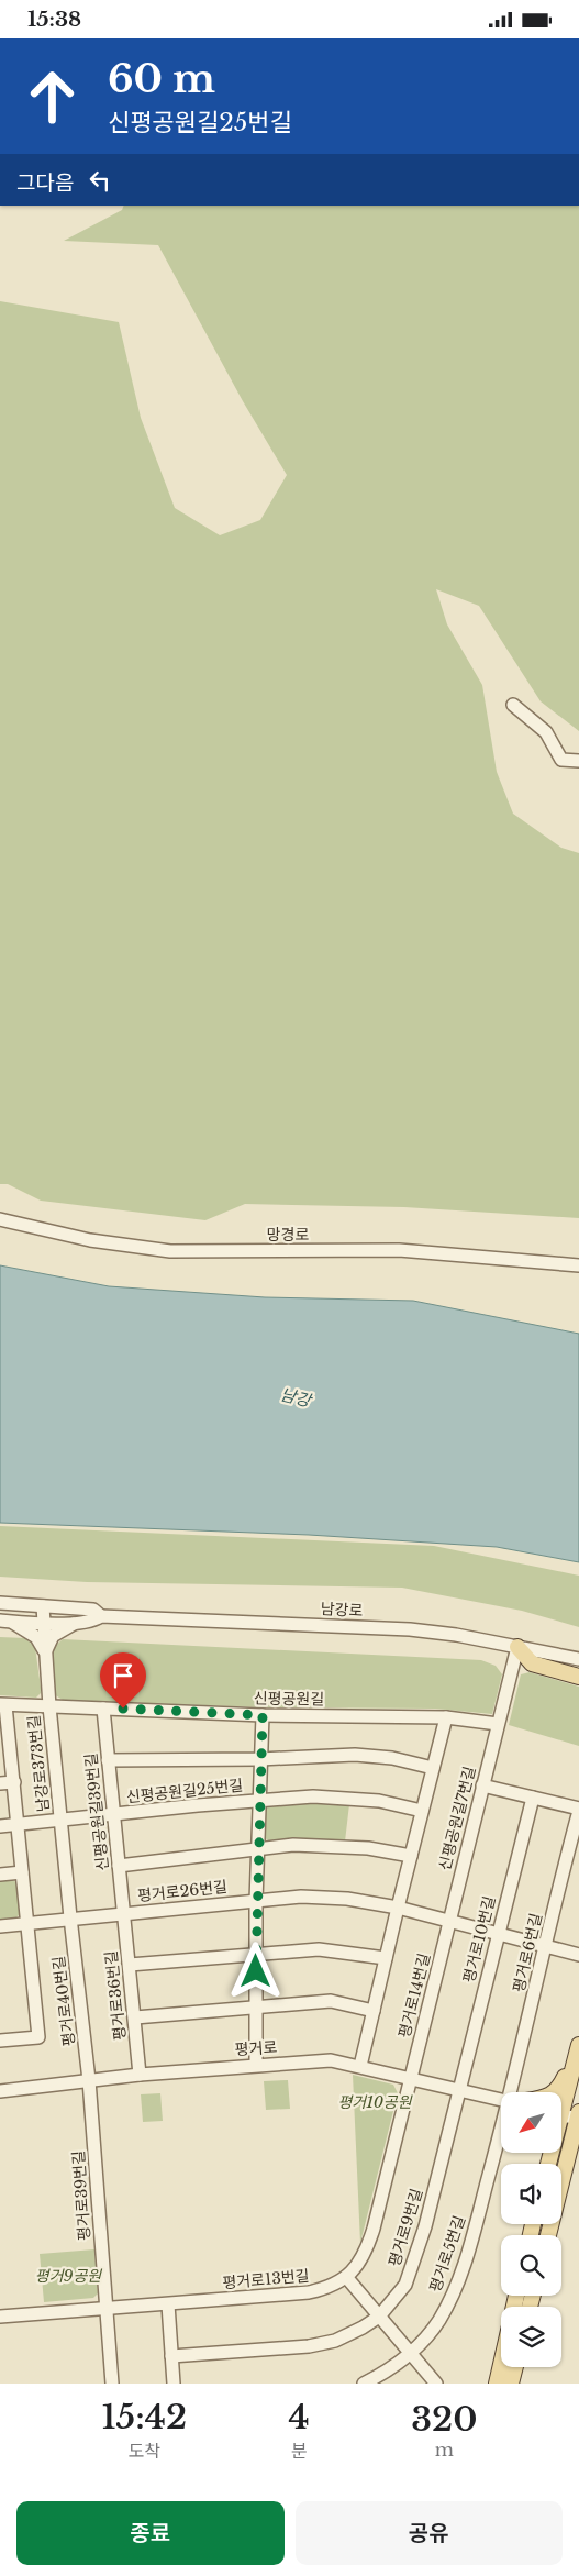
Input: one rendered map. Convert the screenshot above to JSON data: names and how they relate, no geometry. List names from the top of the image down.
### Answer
{
  "streets": {
    "street": [
      "망경로",
      "남강로",
      "신평공원길",
      "남강로373번길",
      "신평공원길25번길",
      "신평공원길39번길",
      "신평공원길7번길",
      "평거로26번길",
      "평거로10번길",
      "평거로6번길",
      "평거로36번길",
      "평거로14번길",
      "평거로40번길",
      "평거로",
      "평거로39번길",
      "평거로9번길",
      "평거로5번길",
      "평거로13번길"
    ]
  },
  "crossings": [
    ["남강로", "남강로373번길"],
    ["신평공원길", "남강로373번길"],
    ["신평공원길", "신평공원길25번길"],
    ["신평공원길", "신평공원길39번길"],
    ["신평공원길", "신평공원길7번길"],
    ["남강로373번길", "신평공원길25번길"],
    ["남강로373번길", "평거로26번길"],
    ["남강로373번길", "평거로40번길"],
    ["신평공원길25번길", "신평공원길39번길"],
    ["신평공원길25번길", "평거로26번길"],
    ["신평공원길39번길", "평거로26번길"],
    ["신평공원길39번길", "평거로36번길"],
    ["신평공원길7번길", "평거로26번길"],
    ["신평공원길7번길", "평거로14번길"],
    ["평거로26번길", "평거로10번길"],
    ["평거로26번길", "평거로6번길"],
    ["평거로26번길", "평거로36번길"],
    ["평거로26번길", "평거로14번길"],
    ["평거로26번길", "평거로40번길"],
    ["평거로10번길", "평거로"],
    ["평거로10번길", "평거로9번길"],
    ["평거로36번길", "평거로"],
    ["평거로14번길", "평거로"],
    ["평거로40번길", "평거로"],
    ["평거로40번길", "평거로39번길"],
    ["평거로", "평거로39번길"],
    ["평거로", "평거로9번길"],
    ["평거로39번길", "평거로13번길"]
  ],
  "water": ["남강"],
  "parks": ["평거10공원", "평거9공원"],
  "north": "bottom left",
  "page": {
    "status": "15:38",
    "turn": ["60 m", "신평공원길25번길"],
    "then": "그다음",
    "eta": [
      "15:42",
      "도착",
      "4",
      "분",
      "320",
      "m"
    ],
    "buttons": ["종료", "공유"]
  }
}
